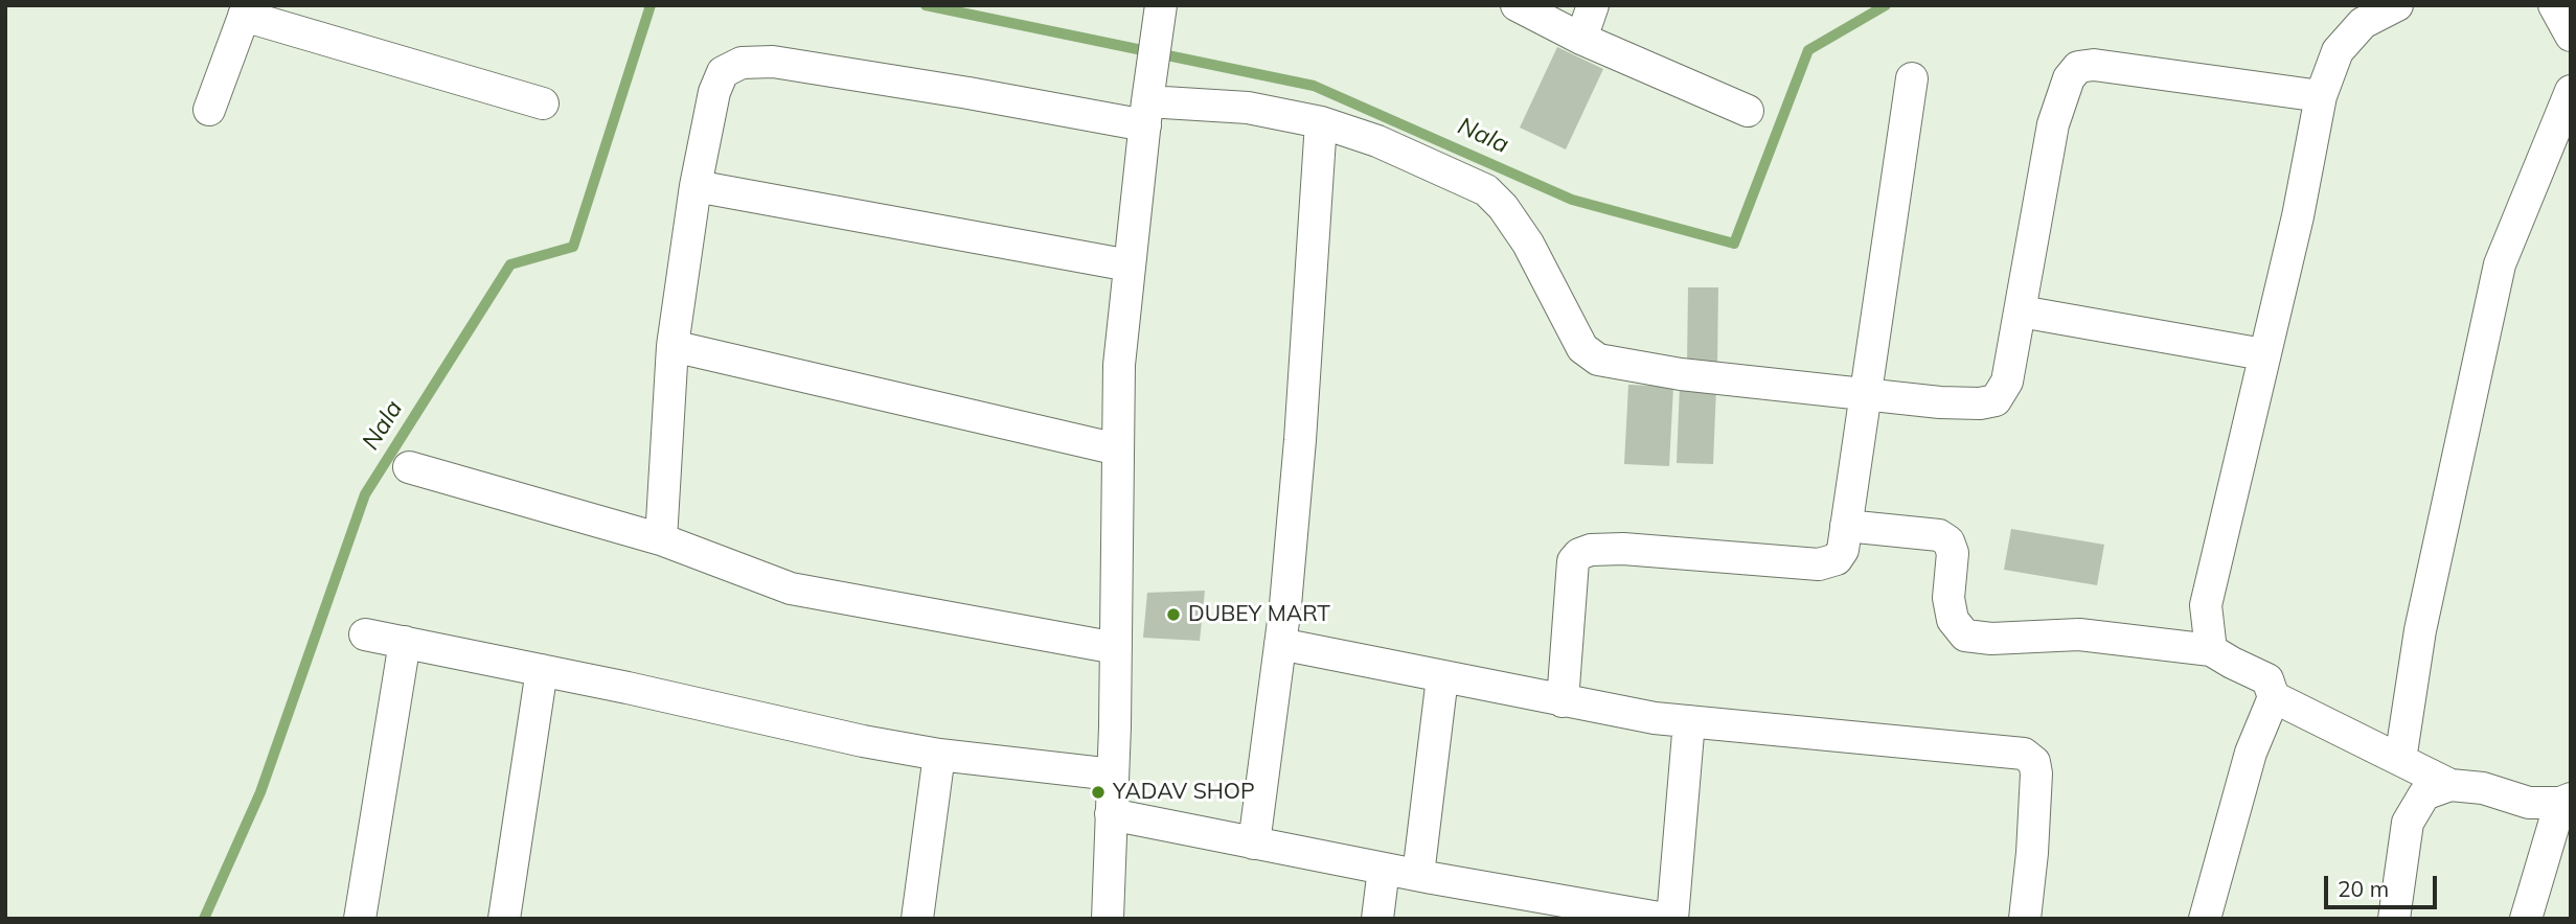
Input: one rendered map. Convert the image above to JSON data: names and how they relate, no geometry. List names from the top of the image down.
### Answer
{
  "water": ["Nala"],
  "places": ["DUBEY MART", "YADAV SHOP"],
  "scale_bar": "20 m"
}
